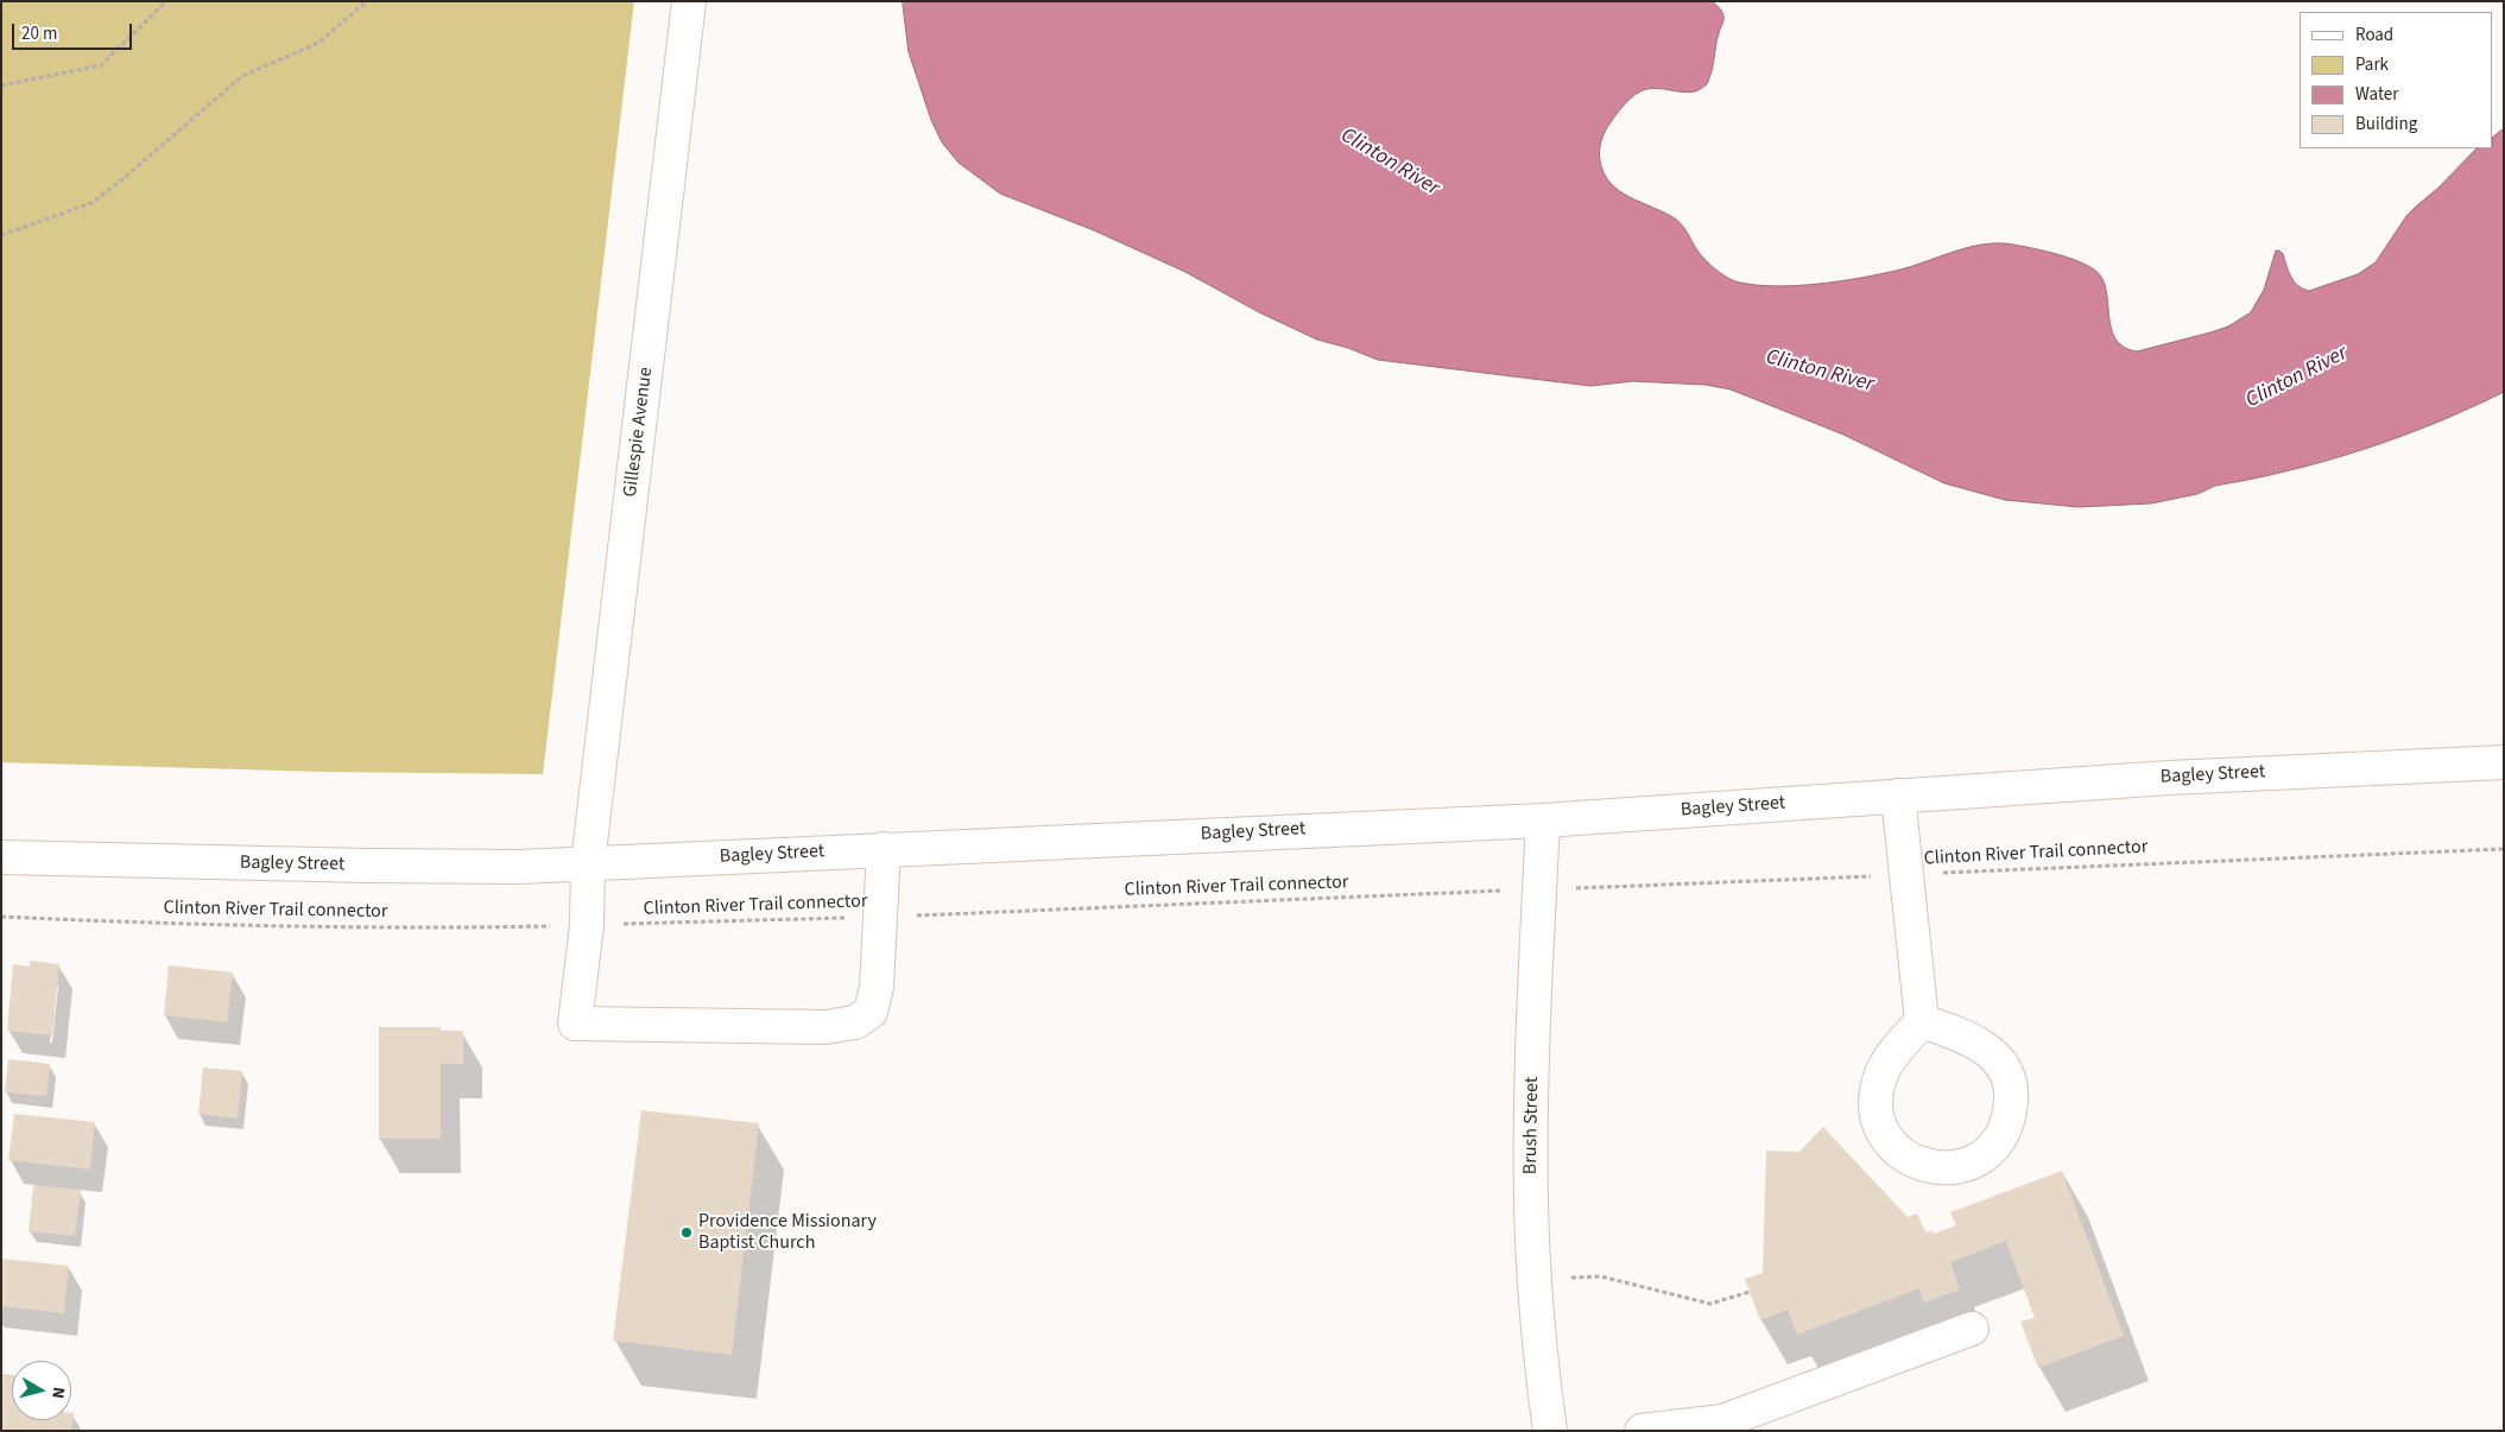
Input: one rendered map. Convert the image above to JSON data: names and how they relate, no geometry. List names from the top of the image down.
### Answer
{
  "streets": {
    "street": ["Gillespie Avenue", "Bagley Street", "Brush Street"],
    "path": ["Clinton River Trail connector"]
  },
  "crossings": [
    ["Gillespie Avenue", "Bagley Street"],
    ["Gillespie Avenue", "Clinton River Trail connector"],
    ["Bagley Street", "Brush Street"]
  ],
  "water": ["Clinton River"],
  "places": ["Providence Missionary Baptist Church"],
  "legend": [
    "Road",
    "Park",
    "Water",
    "Building"
  ],
  "scale_bar": "20 m",
  "north": "right"
}
